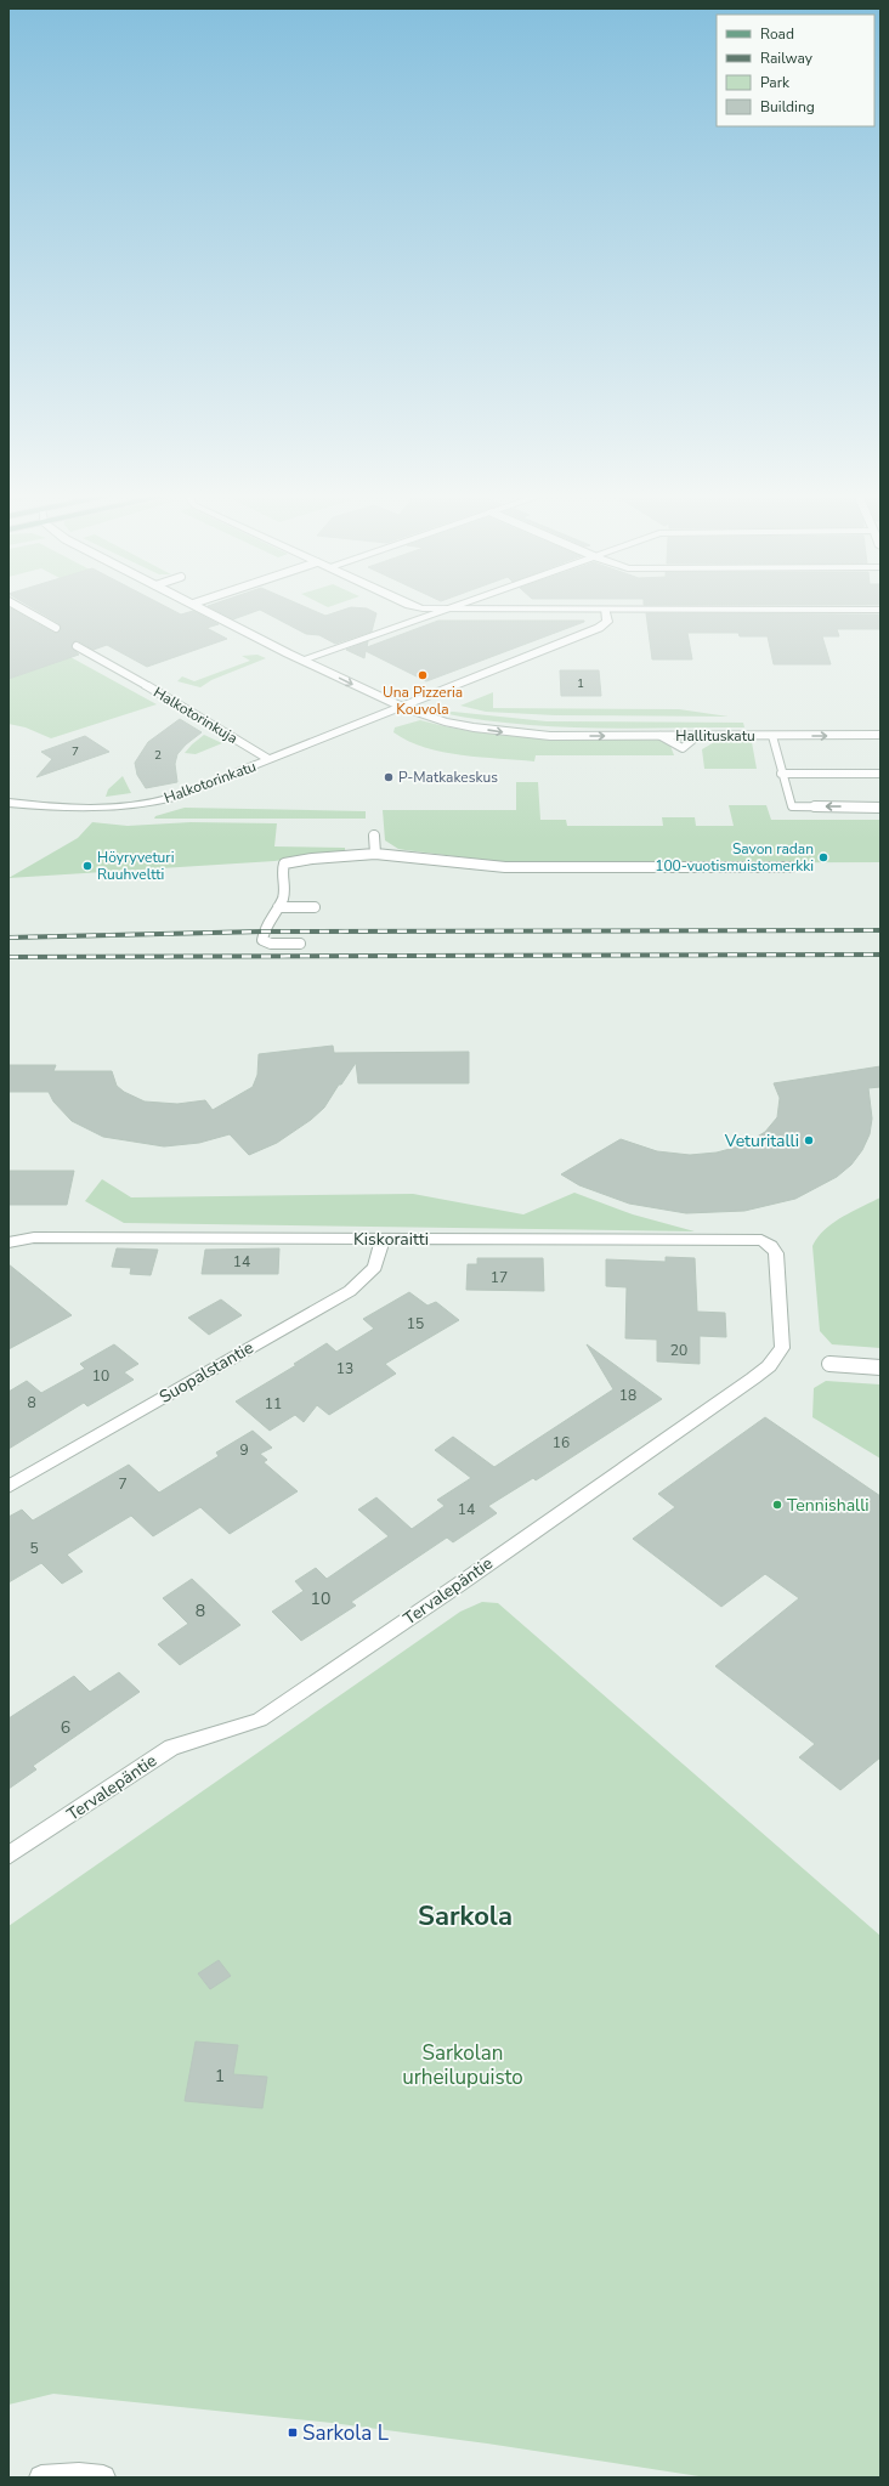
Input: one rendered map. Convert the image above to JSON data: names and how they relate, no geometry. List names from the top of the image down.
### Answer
{
  "streets": {
    "street": [
      "Halkotorinkuja",
      "Hallituskatu",
      "Halkotorinkatu",
      "Kiskoraitti",
      "Suopalstantie",
      "Tervalepäntie"
    ]
  },
  "crossings": [
    ["Halkotorinkuja", "Halkotorinkatu"],
    ["Hallituskatu", "Halkotorinkatu"],
    ["Kiskoraitti", "Suopalstantie"],
    ["Kiskoraitti", "Tervalepäntie"]
  ],
  "districts": ["Sarkola"],
  "parks": ["Sarkolan urheilupuisto"],
  "places": {
    "other": [
      "Una Pizzeria Kouvola",
      "P-Matkakeskus",
      "Savon radan 100-vuotismuistomerkki",
      "Höyryveturi Ruuhveltti",
      "Veturitalli",
      "Tennishalli"
    ],
    "transit": ["Sarkola L"]
  },
  "house_numbers": [
    "1",
    "7",
    "2",
    "14",
    "17",
    "15",
    "20",
    "13",
    "10",
    "18",
    "8",
    "11",
    "16",
    "9",
    "7",
    "14",
    "5",
    "10",
    "8",
    "6",
    "1"
  ],
  "legend": [
    "Road",
    "Railway",
    "Park",
    "Building"
  ]
}
